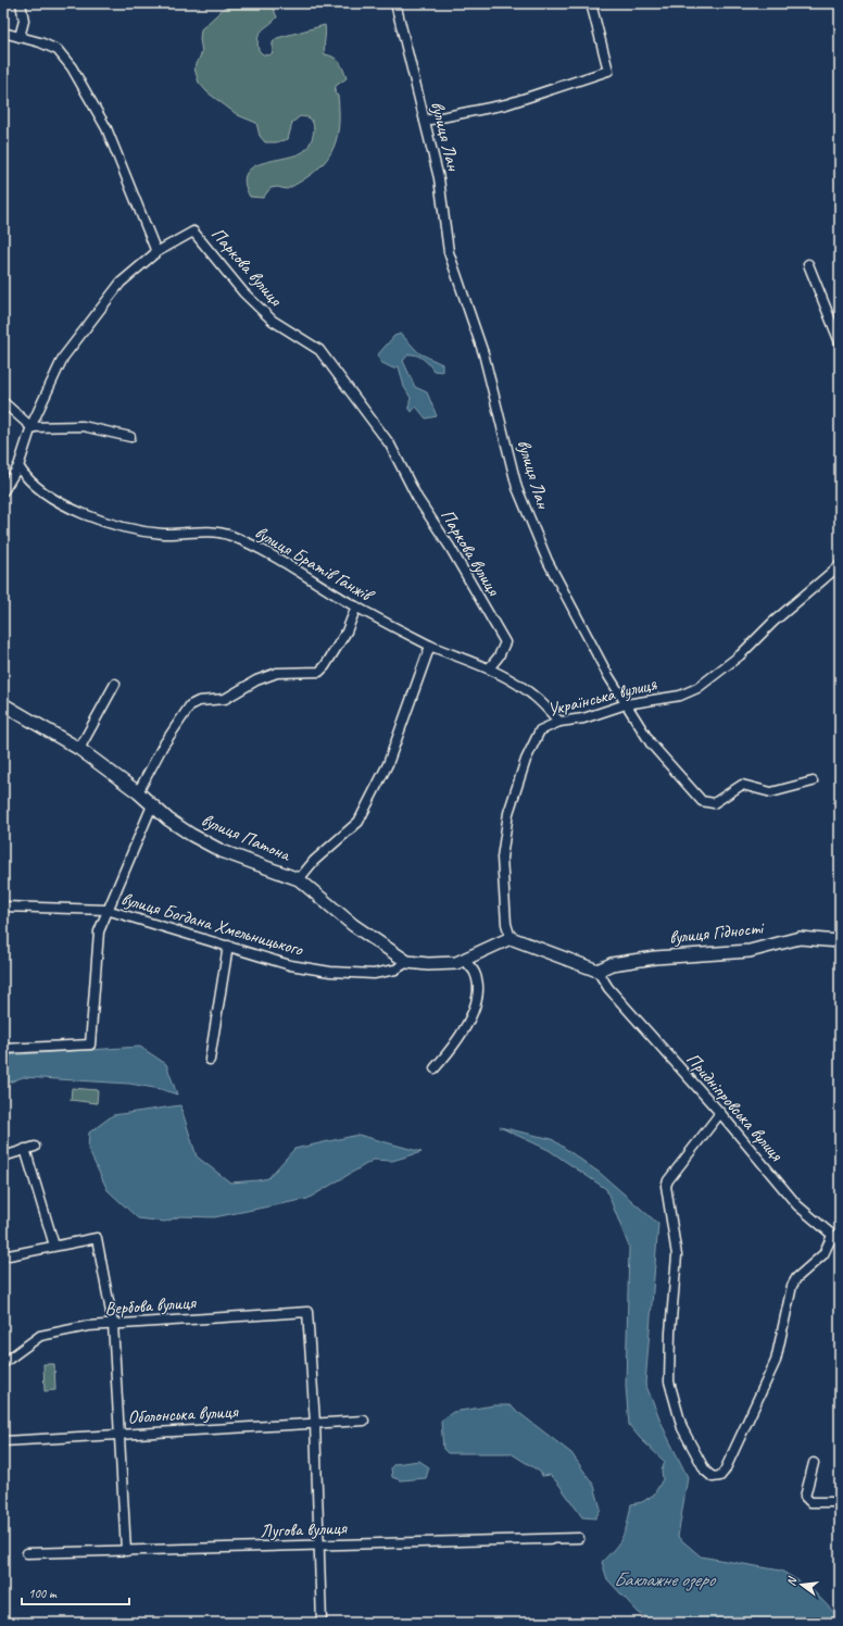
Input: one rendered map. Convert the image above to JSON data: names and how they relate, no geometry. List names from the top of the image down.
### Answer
{
  "streets": {
    "street": [
      "вулиця Лан",
      "Паркова вулиця",
      "вулиця Братів Ганжів",
      "Українська вулиця",
      "вулиця Патона",
      "вулиця Богдана Хмельницького",
      "вулиця Гідності",
      "Придніпровська вулиця",
      "Вербова вулиця",
      "Оболонська вулиця",
      "Лугова вулиця"
    ]
  },
  "crossings": [
    ["вулиця Лан", "Українська вулиця"],
    ["Паркова вулиця", "вулиця Братів Ганжів"],
    ["вулиця Братів Ганжів", "Українська вулиця"],
    ["вулиця Патона", "вулиця Богдана Хмельницького"],
    ["вулиця Гідності", "Придніпровська вулиця"],
    ["Вербова вулиця", "Оболонська вулиця"]
  ],
  "water": ["Баклажне озеро"],
  "scale_bar": "100 m",
  "north": "left"
}
